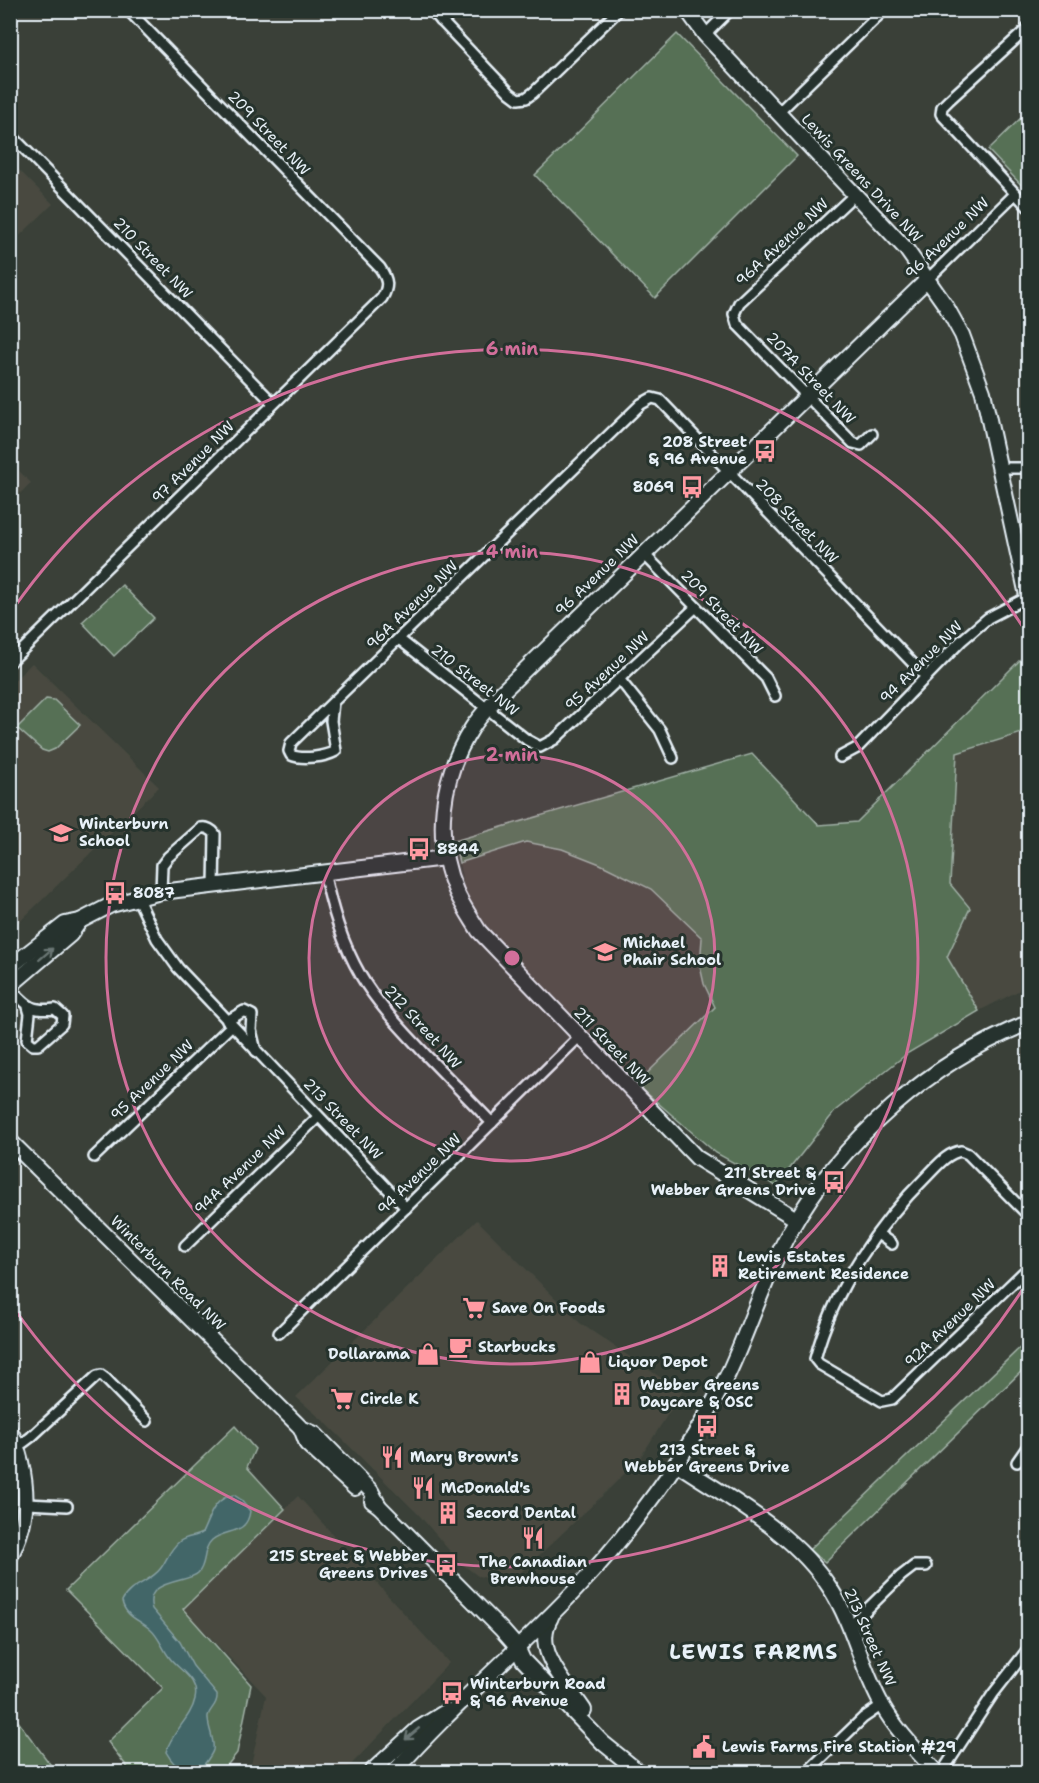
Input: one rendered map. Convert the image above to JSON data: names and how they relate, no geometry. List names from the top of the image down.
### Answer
{
  "streets": {
    "street": [
      "209 Street NW",
      "Lewis Greens Drive NW",
      "96 Avenue NW",
      "96A Avenue NW",
      "210 Street NW",
      "207A Street NW",
      "97 Avenue NW",
      "208 Street NW",
      "94 Avenue NW",
      "95 Avenue NW",
      "212 Street NW",
      "211 Street NW",
      "213 Street NW",
      "94A Avenue NW",
      "Winterburn Road NW",
      "92A Avenue NW"
    ]
  },
  "crossings": [
    ["209 Street NW", "96 Avenue NW"],
    ["209 Street NW", "97 Avenue NW"],
    ["209 Street NW", "95 Avenue NW"],
    ["Lewis Greens Drive NW", "96 Avenue NW"],
    ["Lewis Greens Drive NW", "96A Avenue NW"],
    ["Lewis Greens Drive NW", "94 Avenue NW"],
    ["96 Avenue NW", "210 Street NW"],
    ["96 Avenue NW", "207A Street NW"],
    ["96 Avenue NW", "208 Street NW"],
    ["96 Avenue NW", "211 Street NW"],
    ["96A Avenue NW", "210 Street NW"],
    ["96A Avenue NW", "207A Street NW"],
    ["96A Avenue NW", "208 Street NW"],
    ["210 Street NW", "97 Avenue NW"],
    ["210 Street NW", "95 Avenue NW"],
    ["208 Street NW", "94 Avenue NW"],
    ["94 Avenue NW", "212 Street NW"],
    ["94 Avenue NW", "211 Street NW"],
    ["94 Avenue NW", "213 Street NW"],
    ["95 Avenue NW", "213 Street NW"],
    ["213 Street NW", "94A Avenue NW"]
  ],
  "districts": ["LEWIS FARMS"],
  "places": {
    "bus stop": [
      "208 Street & 96 Avenue",
      "8069",
      "8844",
      "8087",
      "211 Street & Webber Greens Drive",
      "213 Street & Webber Greens Drive",
      "215 Street & Webber Greens Drives",
      "Winterburn Road & 96 Avenue"
    ],
    "school or university": ["Winterburn School", "Michael Phair School"],
    "building": ["Lewis Estates Retirement Residence", "Webber Greens Daycare & OSC", "Secord Dental"],
    "supermarket": ["Save On Foods", "Circle K"],
    "cafe": ["Starbucks"],
    "shop": ["Dollarama", "Liquor Depot"],
    "restaurant": ["Mary Brown's", "McDonald's", "The Canadian Brewhouse"],
    "public building": ["Lewis Farms Fire Station #29"]
  },
  "rings": ["6 min", "4 min", "2 min"]
}
